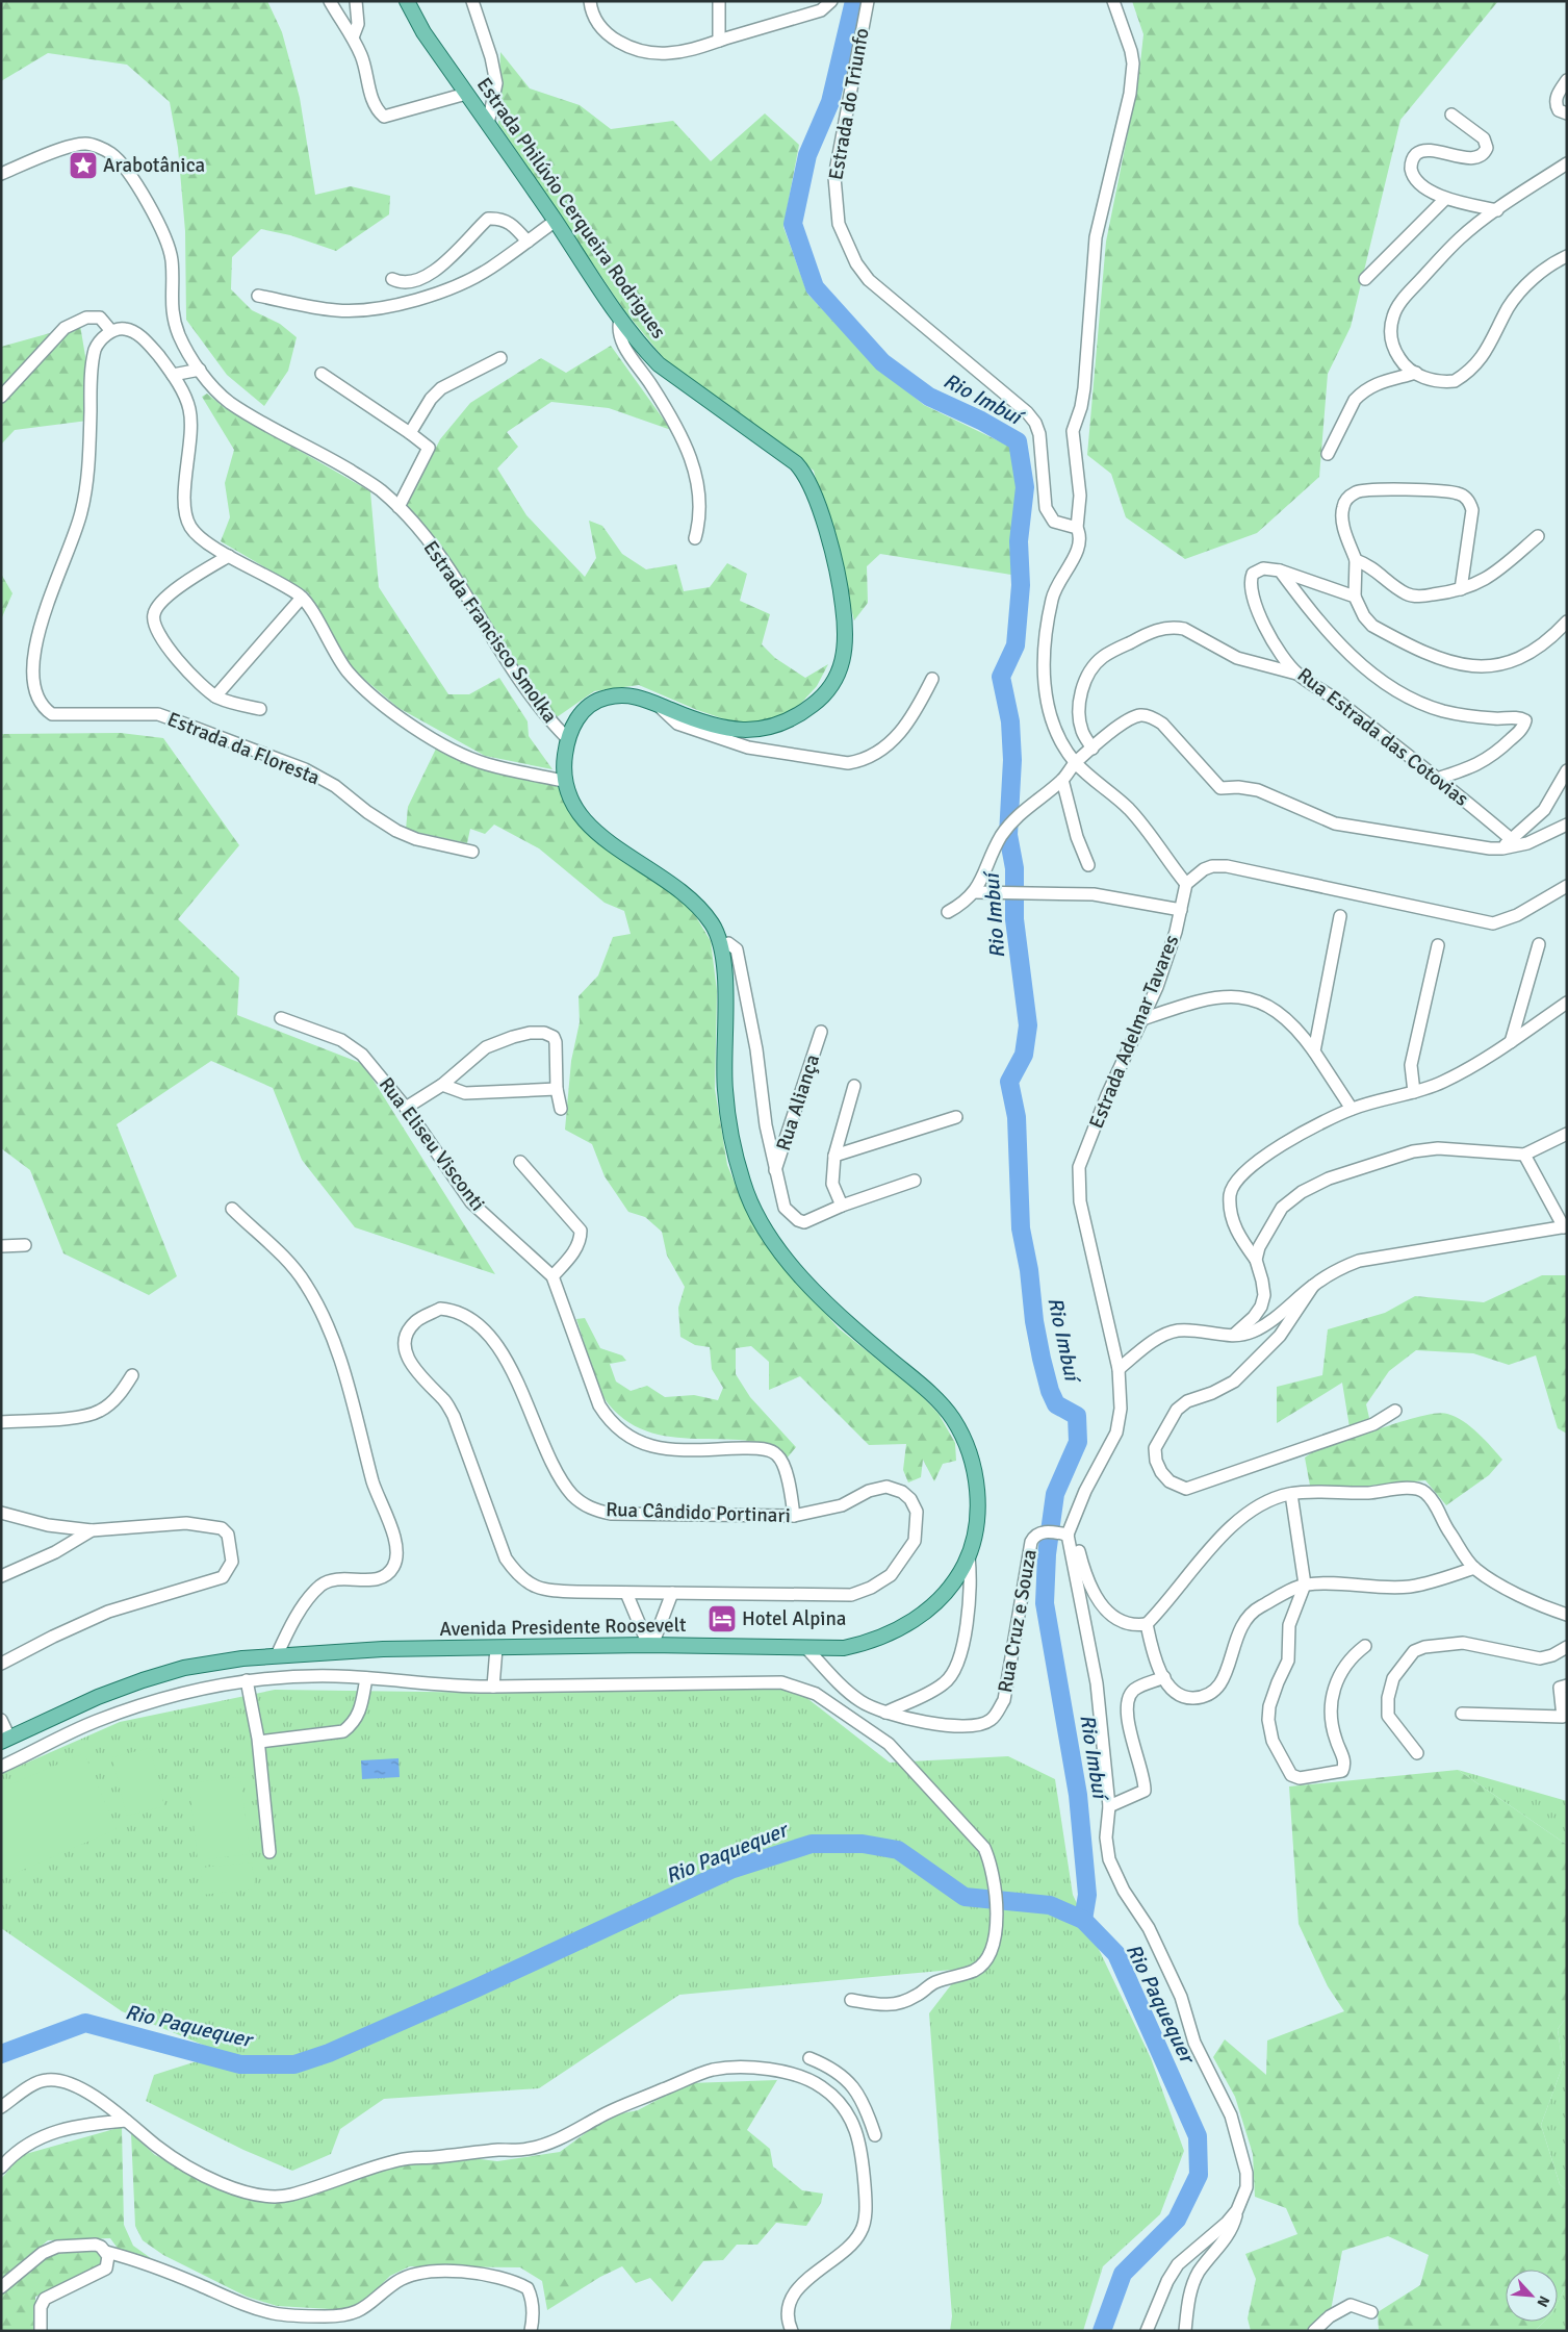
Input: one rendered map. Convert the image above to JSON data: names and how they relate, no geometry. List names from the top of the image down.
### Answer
{
  "streets": {
    "main road": ["Estrada Philúvio Cerqueira Rodrigues", "Avenida Presidente Roosevelt"],
    "street": [
      "Estrada do Triunfo",
      "Estrada Francisco Smolka",
      "Rua Estrada das Cotovias",
      "Estrada da Floresta",
      "Estrada Adelmar Tavares",
      "Rua Aliança",
      "Rua Eliseu Visconti",
      "Rua Cândido Portinari",
      "Rua Cruz e Souza"
    ]
  },
  "crossings": [
    ["Estrada Philúvio Cerqueira Rodrigues", "Estrada Francisco Smolka"],
    ["Estrada Philúvio Cerqueira Rodrigues", "Avenida Presidente Roosevelt"],
    ["Estrada Francisco Smolka", "Avenida Presidente Roosevelt"],
    ["Estrada Adelmar Tavares", "Rua Cruz e Souza"],
    ["Rua Eliseu Visconti", "Rua Cândido Portinari"],
    ["Rua Cruz e Souza", "Avenida Presidente Roosevelt"]
  ],
  "water": ["Rio Imbuí", "Rio Paquequer"],
  "places": {
    "place": ["Arabotânica"],
    "hotel": ["Hotel Alpina"]
  },
  "north": "bottom right"
}
